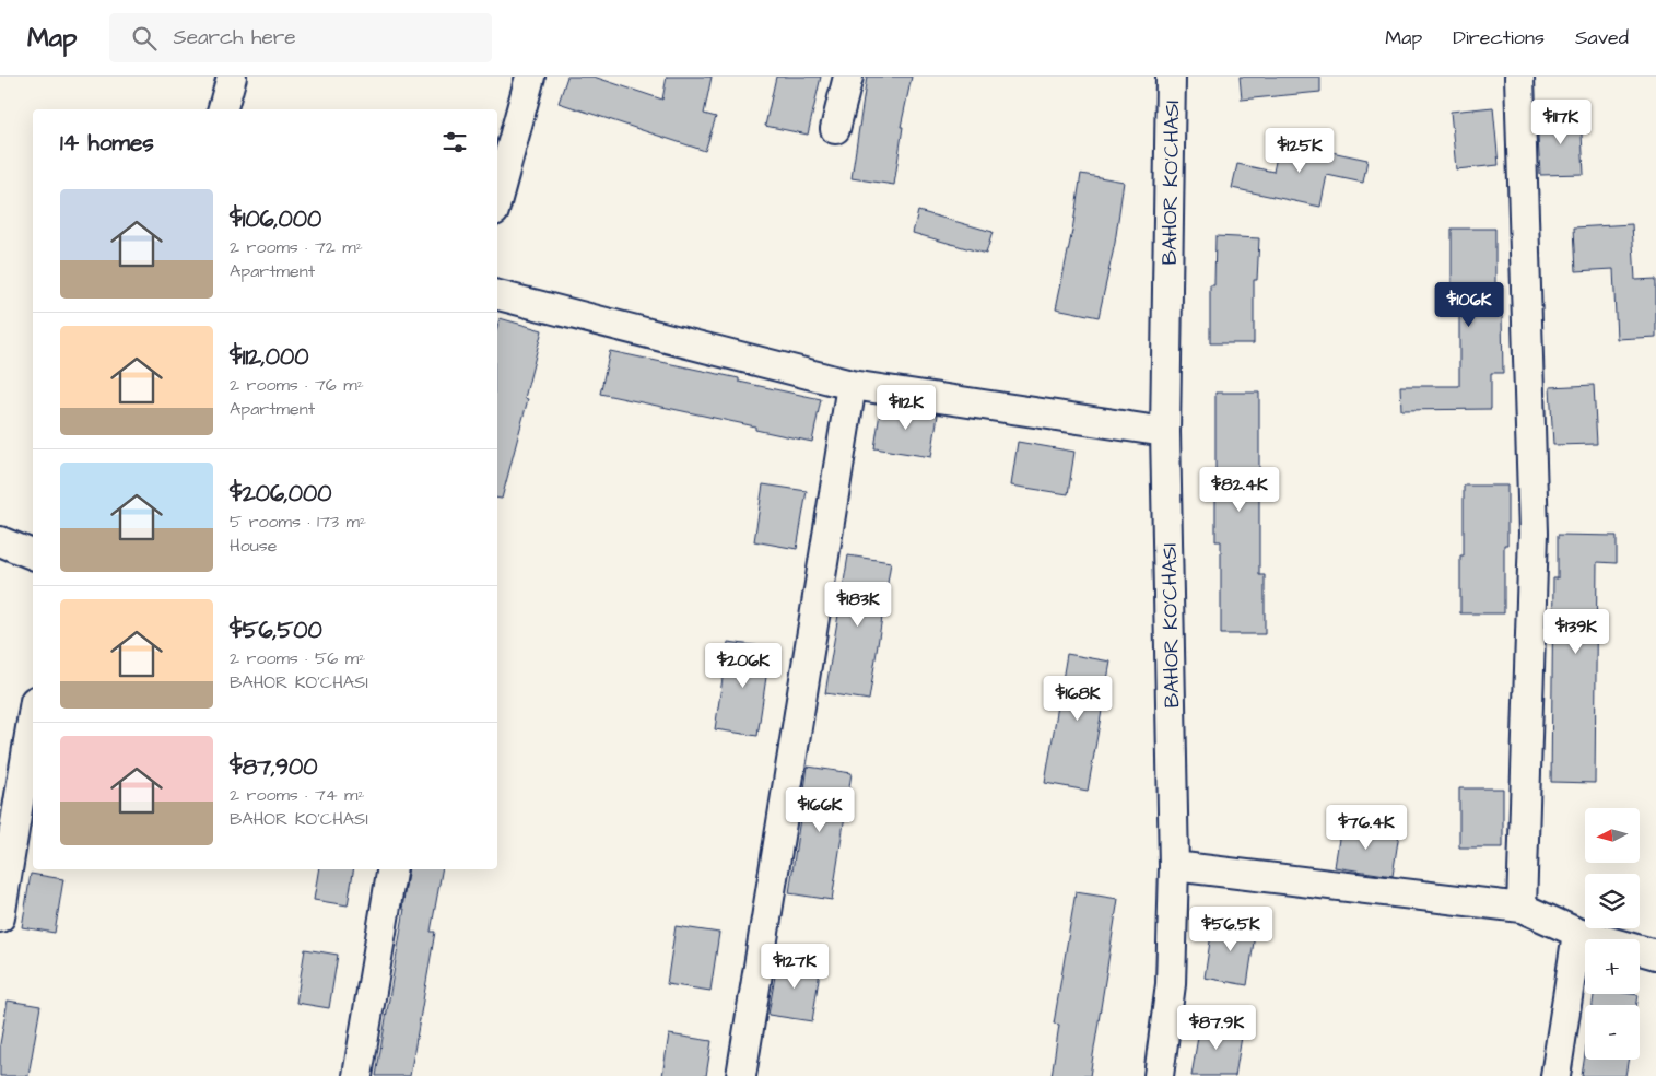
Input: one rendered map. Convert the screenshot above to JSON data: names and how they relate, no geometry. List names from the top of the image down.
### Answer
{
  "streets": {
    "street": ["BAHOR KO'CHASI"]
  },
  "north": "left",
  "page": {
    "header": "Map",
    "search": "Search here",
    "nav": ["Map", "Directions", "Saved"],
    "price": [
      "$117K",
      "$125K",
      "$106K",
      "$112K",
      "$82.4K",
      "$183K",
      "$139K",
      "$206K",
      "$168K",
      "$166K",
      "$76.4K",
      "$56.5K",
      "$127K",
      "$87.9K"
    ],
    "heading": "14 homes",
    "list": [
      {
        "name": "$106,000",
        "note": "2 rooms · 72 m² · Apartment"
      },
      {
        "name": "$112,000",
        "note": "2 rooms · 76 m² · Apartment"
      },
      {
        "name": "$206,000",
        "note": "5 rooms · 173 m² · House"
      },
      {
        "name": "$56,500",
        "note": "2 rooms · 56 m² · BAHOR KO'CHASI"
      },
      {
        "name": "$87,900",
        "note": "2 rooms · 74 m² · BAHOR KO'CHASI"
      }
    ],
    "map_buttons": ["+", "−"]
  }
}
